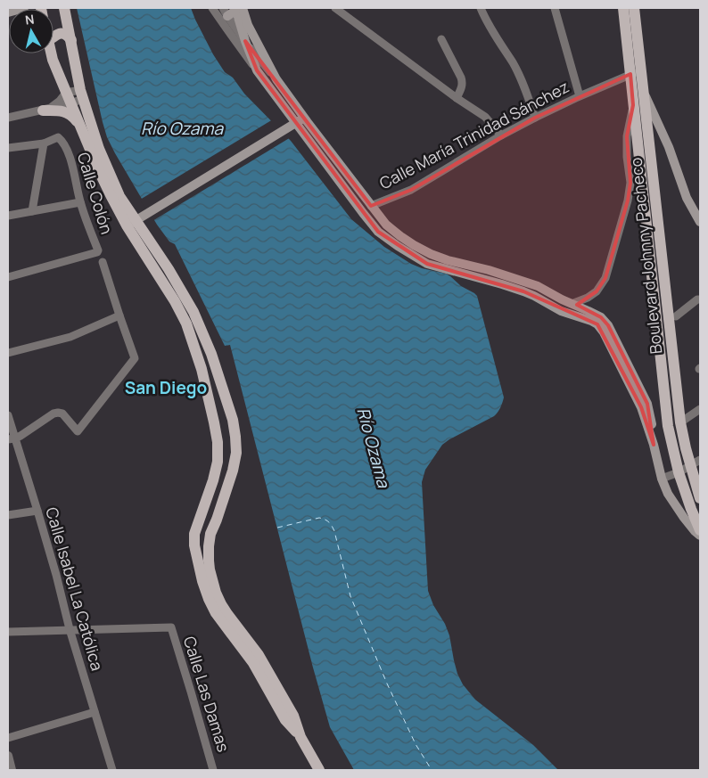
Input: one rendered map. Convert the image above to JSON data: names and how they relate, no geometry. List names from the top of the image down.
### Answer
{
  "streets": {
    "main road": ["Boulevard Johnny Pacheco"],
    "street": [
      "Calle María Trinidad Sánchez",
      "Calle Colón",
      "Calle Isabel La Católica",
      "Calle Las Damas"
    ]
  },
  "crossings": [
    ["Calle María Trinidad Sánchez", "Boulevard Johnny Pacheco"],
    ["Calle Isabel La Católica", "Calle Las Damas"]
  ],
  "districts": ["San Diego"],
  "water": ["Río Ozama"],
  "north": "top"
}
